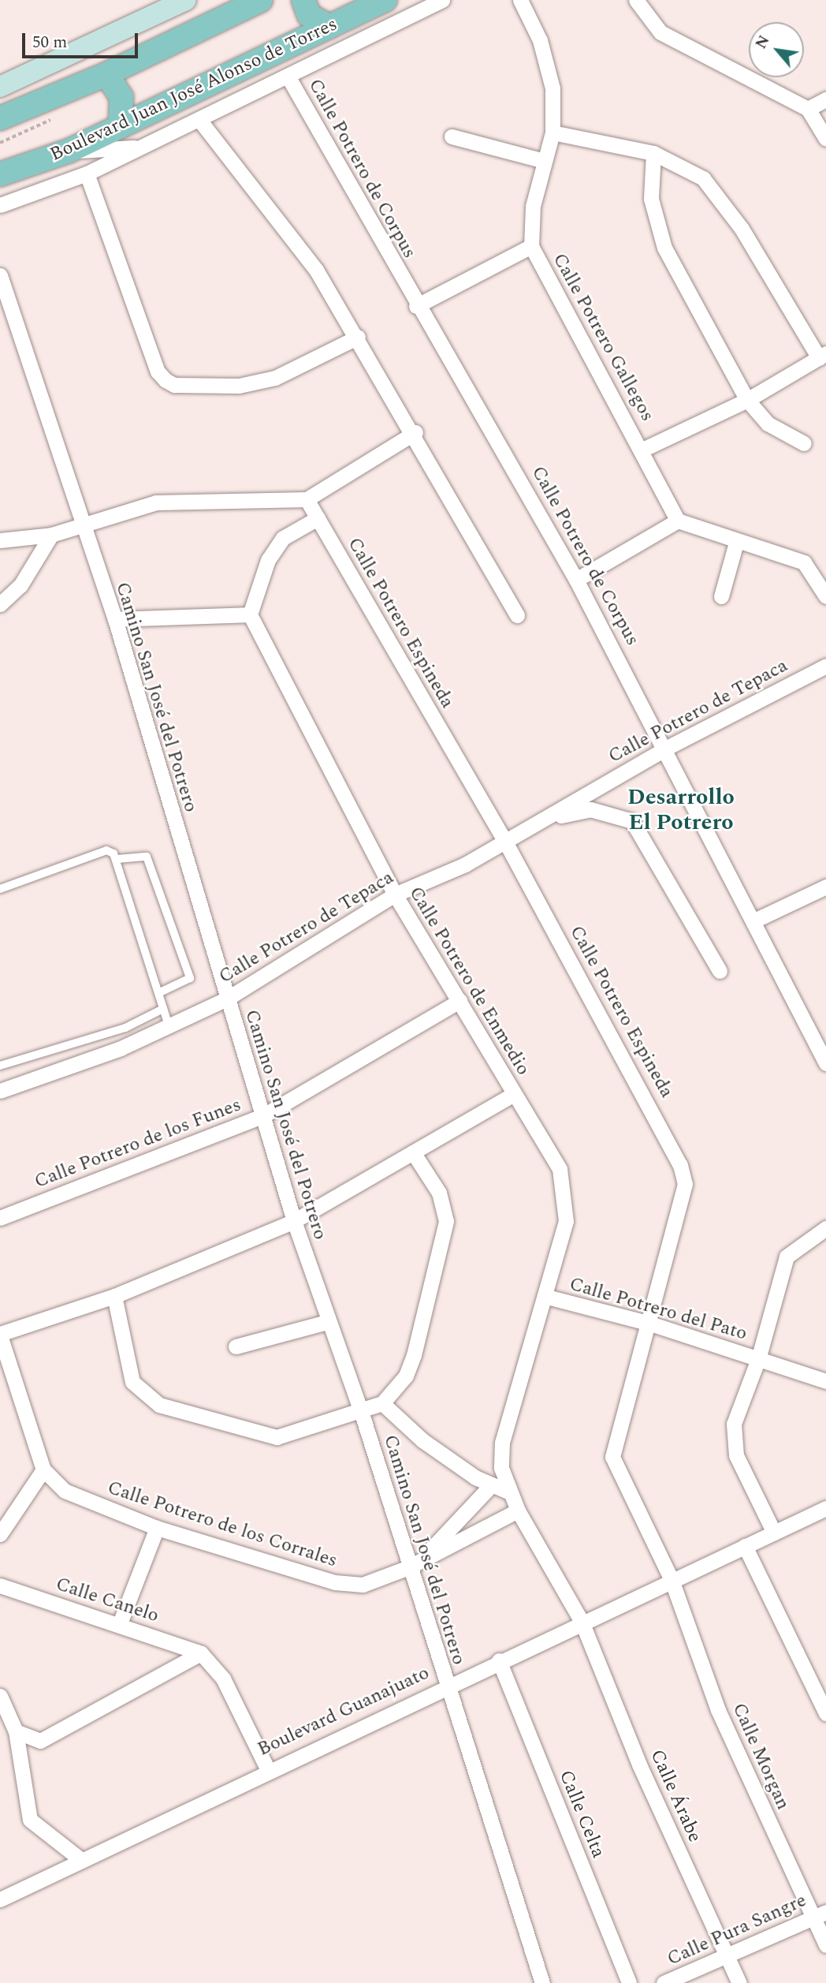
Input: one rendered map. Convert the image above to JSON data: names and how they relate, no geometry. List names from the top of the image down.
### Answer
{
  "streets": {
    "main road": ["Boulevard Juan José Alonso de Torres"],
    "street": [
      "Calle Potrero de Corpus",
      "Calle Potrero Gallegos",
      "Calle Potrero Espineda",
      "Camino San José del Potrero",
      "Calle Potrero de Tepaca",
      "Calle Potrero de Enmedio",
      "Calle Potrero de los Funes",
      "Calle Potrero del Pato",
      "Calle Potrero de los Corrales",
      "Calle Canelo",
      "Boulevard Guanajuato",
      "Calle Morgan",
      "Calle Árabe",
      "Calle Celta",
      "Calle Pura Sangre"
    ]
  },
  "crossings": [
    ["Calle Potrero de Corpus", "Calle Potrero de Tepaca"],
    ["Calle Potrero Espineda", "Calle Potrero de Tepaca"],
    ["Calle Potrero Espineda", "Calle Potrero del Pato"],
    ["Calle Potrero Espineda", "Boulevard Guanajuato"],
    ["Calle Potrero Espineda", "Calle Morgan"],
    ["Camino San José del Potrero", "Calle Potrero de Tepaca"],
    ["Camino San José del Potrero", "Calle Potrero de los Funes"],
    ["Camino San José del Potrero", "Calle Potrero de los Corrales"],
    ["Camino San José del Potrero", "Boulevard Guanajuato"],
    ["Calle Potrero de Tepaca", "Calle Potrero de Enmedio"],
    ["Calle Potrero de Enmedio", "Calle Potrero de los Funes"],
    ["Calle Potrero de Enmedio", "Calle Potrero del Pato"],
    ["Calle Potrero de Enmedio", "Boulevard Guanajuato"],
    ["Calle Potrero de Enmedio", "Calle Árabe"],
    ["Calle Canelo", "Boulevard Guanajuato"],
    ["Boulevard Guanajuato", "Calle Morgan"],
    ["Boulevard Guanajuato", "Calle Árabe"],
    ["Boulevard Guanajuato", "Calle Celta"],
    ["Calle Morgan", "Calle Pura Sangre"],
    ["Calle Árabe", "Calle Pura Sangre"]
  ],
  "districts": ["Desarrollo El Potrero"],
  "scale_bar": "50 m",
  "north": "top left"
}
